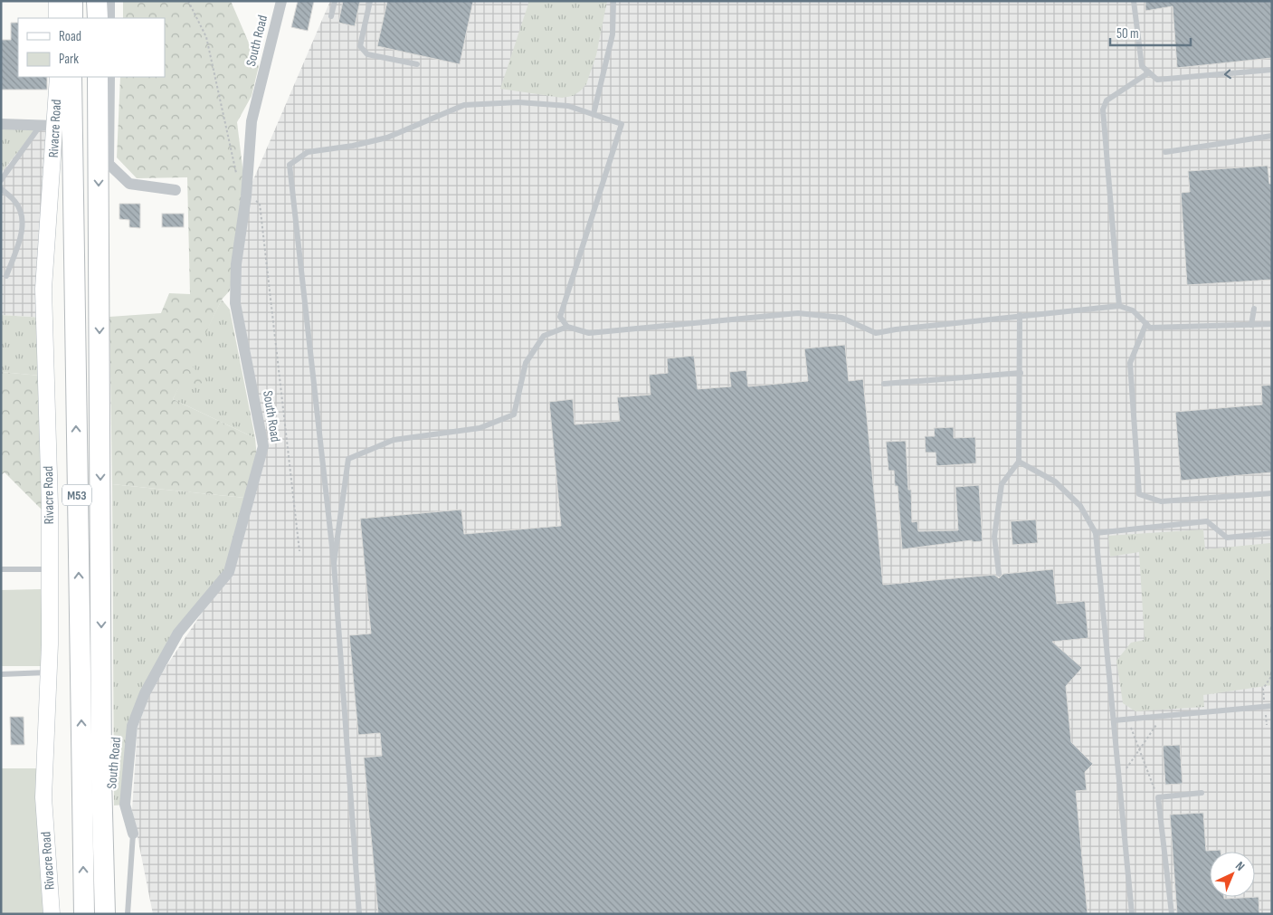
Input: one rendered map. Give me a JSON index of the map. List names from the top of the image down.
{
  "streets": {
    "highway": ["M53"],
    "main road": ["Rivacre Road"],
    "street": ["South Road"]
  },
  "legend": ["Road", "Park"],
  "scale_bar": "50 m",
  "north": "top right"
}
